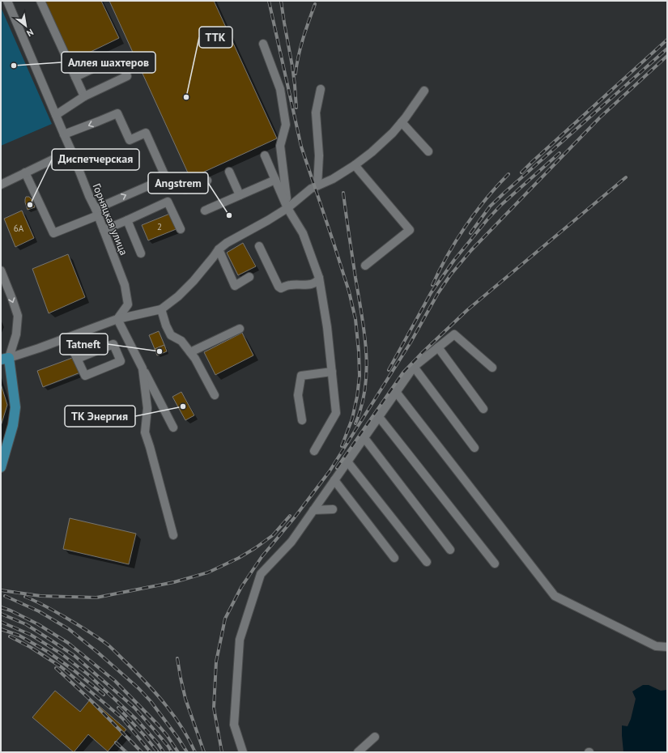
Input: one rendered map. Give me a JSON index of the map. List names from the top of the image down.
{
  "streets": {
    "street": ["Горняцкая улица"]
  },
  "places": [
    "Аллея шахтеров",
    "ТТК",
    "Диспетчерская",
    "Angstrem",
    "Tatneft",
    "ТК Энергия"
  ],
  "house_numbers": ["2", "6А"],
  "north": "bottom right"
}
